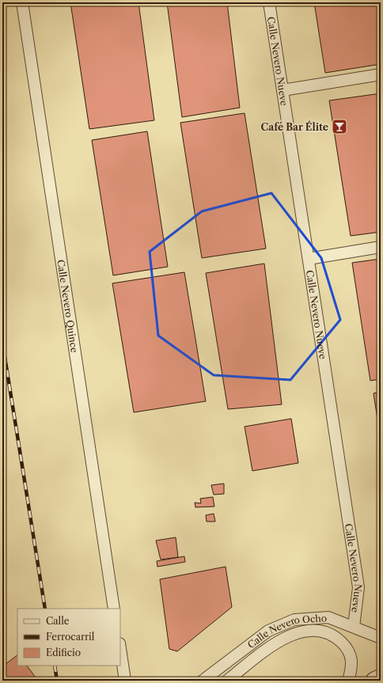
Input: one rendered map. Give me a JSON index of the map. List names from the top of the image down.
{
  "streets": {
    "street": ["Calle Nevero Nueve", "Calle Nevero Quince", "Calle Nevero Ocho"]
  },
  "crossings": [
    ["Calle Nevero Nueve", "Calle Nevero Ocho"]
  ],
  "places": {
    "bar": ["Café Bar Élite"]
  },
  "legend": ["Calle", "Ferrocarril", "Edificio"]
}
